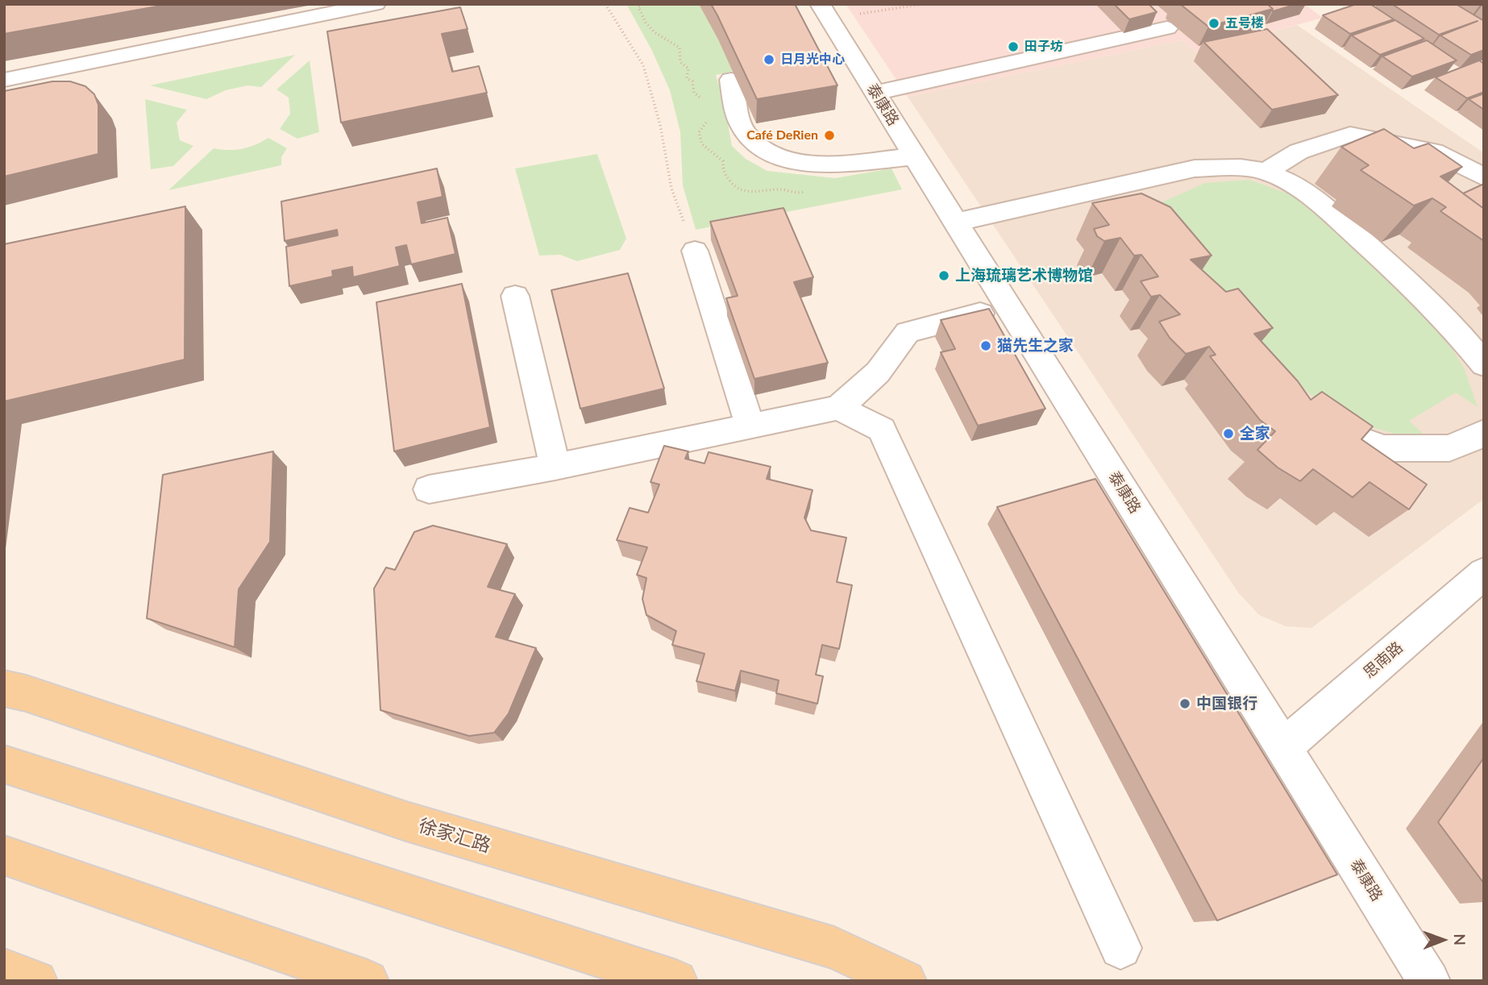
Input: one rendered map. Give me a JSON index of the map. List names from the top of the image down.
{
  "streets": {
    "main road": ["徐家汇路"],
    "street": ["泰康路", "思南路"]
  },
  "crossings": [
    ["泰康路", "思南路"]
  ],
  "places": [
    "五号楼",
    "田子坊",
    "日月光中心",
    "Café DeRien",
    "上海琉璃艺术博物馆",
    "猫先生之家",
    "全家",
    "中国银行"
  ],
  "north": "right"
}
